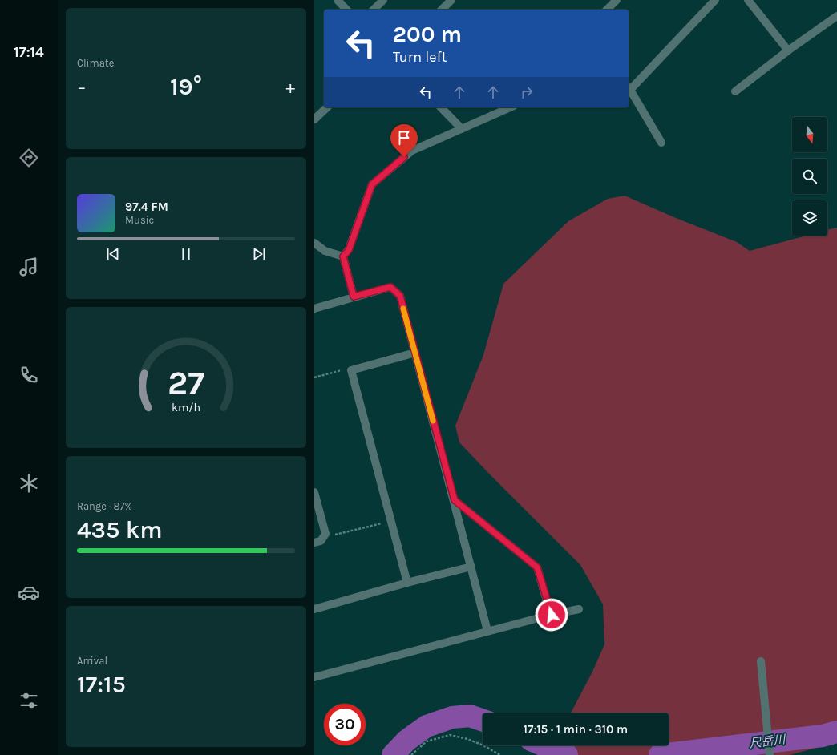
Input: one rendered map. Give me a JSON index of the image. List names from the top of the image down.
{
  "water": ["尺岳川"],
  "north": "bottom",
  "page": {
    "tabs": "17:14",
    "tile": [
      "Climate",
      ["Range · 87%", "435 km"],
      ["Arrival", "17:15"]
    ],
    "turn": ["200 m", "Turn left"],
    "heat": ["−", "19°", "+"],
    "song": ["97.4 FM", "Music"],
    "limit": "30",
    "trip": "17:15 · 1 min · 310 m",
    "gauge": ["27", "km/h"]
  }
}
